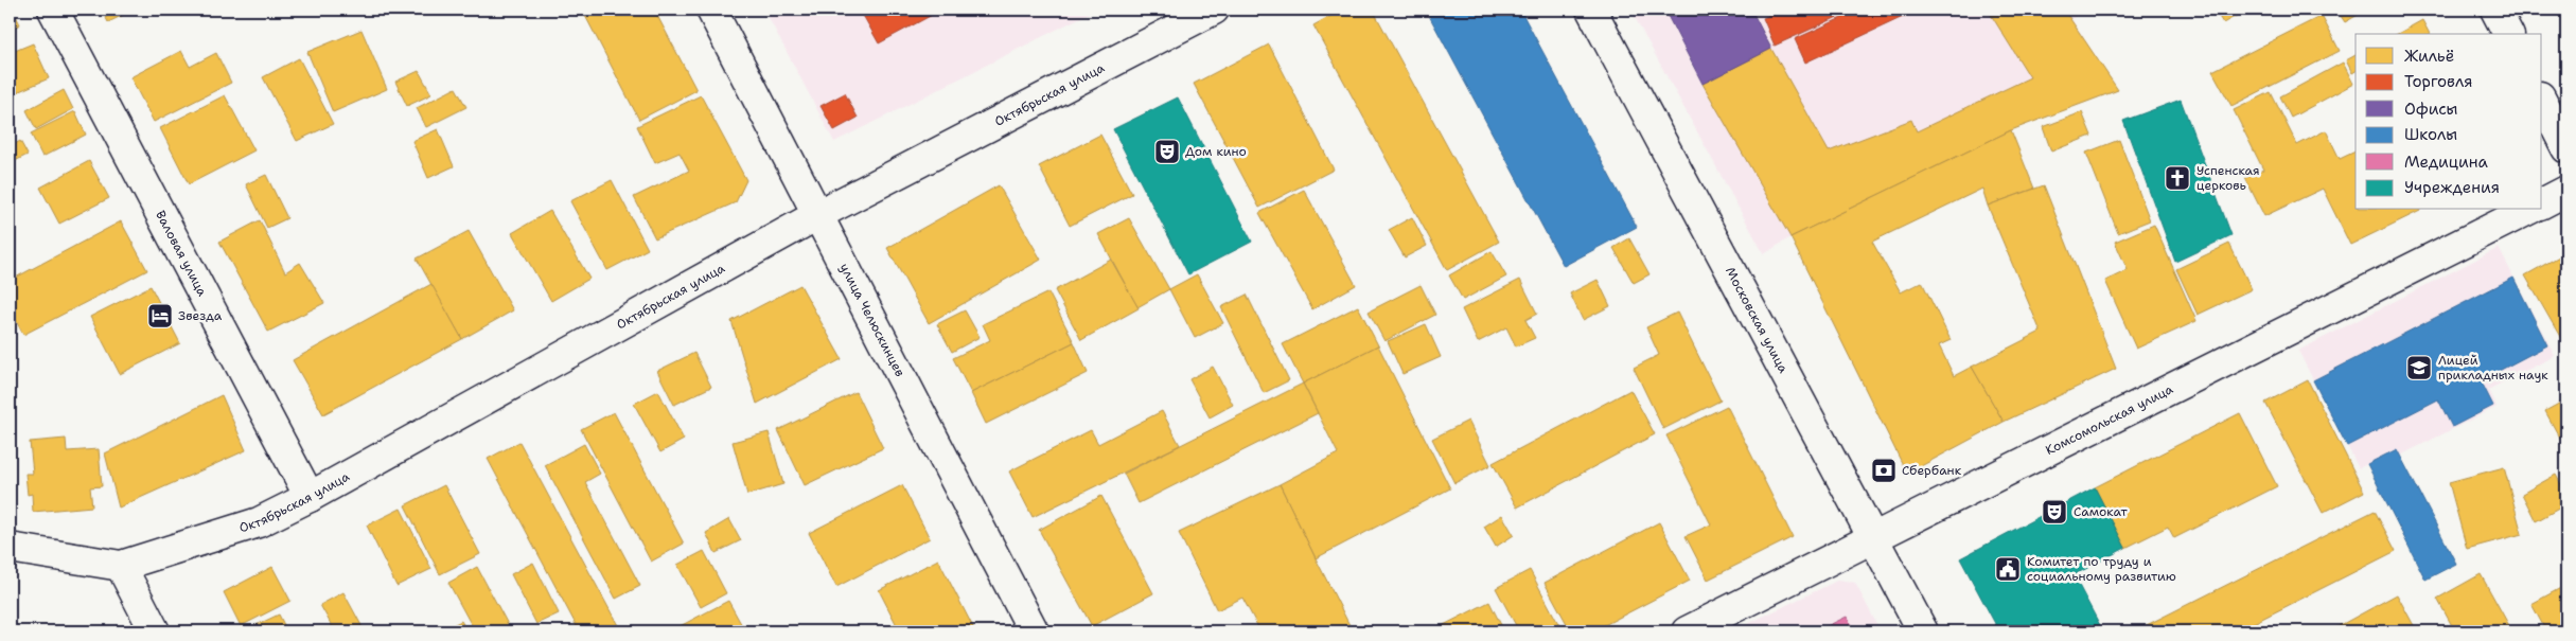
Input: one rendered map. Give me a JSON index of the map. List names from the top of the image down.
{
  "streets": {
    "street": [
      "Октябрьская улица",
      "Валовая улица",
      "улица Челюскинцев",
      "Московская улица",
      "Комсомольская улица"
    ]
  },
  "crossings": [
    ["Октябрьская улица", "Валовая улица"],
    ["Октябрьская улица", "улица Челюскинцев"],
    ["Московская улица", "Комсомольская улица"]
  ],
  "places": {
    "theatre": ["Дом кино", "Самокат"],
    "church": ["Успенская церковь"],
    "hotel": ["Звезда"],
    "school or university": ["Лицей прикладных наук"],
    "bank": ["Сбербанк"],
    "public building": ["Комитет по труду и социальному развитию"]
  },
  "legend": [
    "Жильё",
    "Торговля",
    "Офисы",
    "Школы",
    "Медицина",
    "Учреждения"
  ]
}
